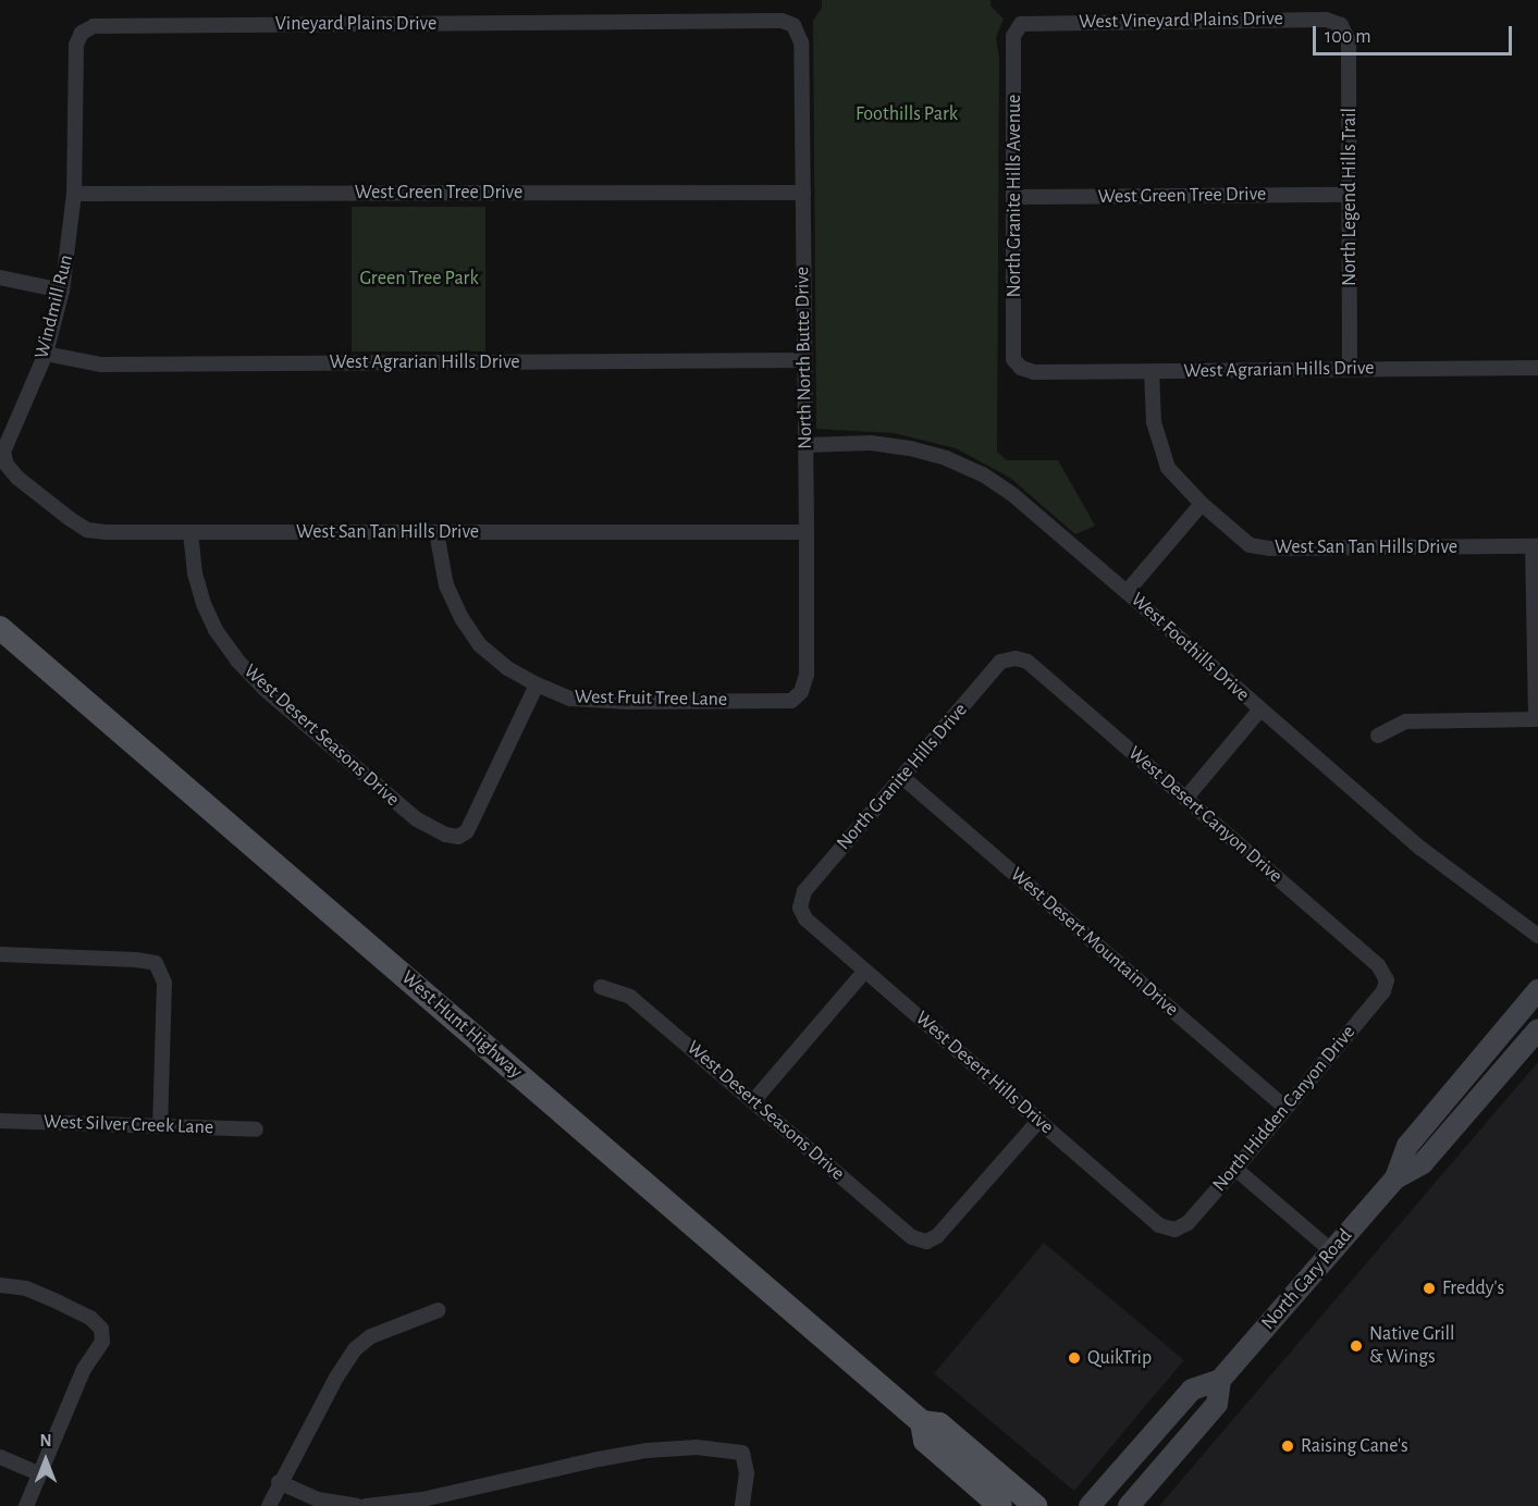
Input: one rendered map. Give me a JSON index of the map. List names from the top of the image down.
{
  "streets": {
    "main road": ["West Hunt Highway", "North Gary Road"],
    "street": [
      "West Vineyard Plains Drive",
      "Vineyard Plains Drive",
      "West Green Tree Drive",
      "North Granite Hills Avenue",
      "North Legend Hills Trail",
      "Windmill Run",
      "North North Butte Drive",
      "West Agrarian Hills Drive",
      "West San Tan Hills Drive",
      "West Foothills Drive",
      "West Fruit Tree Lane",
      "West Desert Seasons Drive",
      "North Granite Hills Drive",
      "West Desert Canyon Drive",
      "West Desert Mountain Drive",
      "West Desert Hills Drive",
      "North Hidden Canyon Drive",
      "West Silver Creek Lane"
    ]
  },
  "crossings": [
    ["West Vineyard Plains Drive", "North Granite Hills Avenue"],
    ["West Vineyard Plains Drive", "North Legend Hills Trail"],
    ["Vineyard Plains Drive", "West Green Tree Drive"],
    ["Vineyard Plains Drive", "Windmill Run"],
    ["Vineyard Plains Drive", "North North Butte Drive"],
    ["West Green Tree Drive", "North Granite Hills Avenue"],
    ["West Green Tree Drive", "North Legend Hills Trail"],
    ["West Green Tree Drive", "Windmill Run"],
    ["West Green Tree Drive", "North North Butte Drive"],
    ["North Granite Hills Avenue", "West Agrarian Hills Drive"],
    ["North Legend Hills Trail", "West Agrarian Hills Drive"],
    ["Windmill Run", "West Agrarian Hills Drive"],
    ["Windmill Run", "West San Tan Hills Drive"],
    ["North North Butte Drive", "West Agrarian Hills Drive"],
    ["North North Butte Drive", "West San Tan Hills Drive"],
    ["North North Butte Drive", "West Foothills Drive"],
    ["North North Butte Drive", "West Fruit Tree Lane"],
    ["West Agrarian Hills Drive", "West San Tan Hills Drive"],
    ["West San Tan Hills Drive", "West Fruit Tree Lane"],
    ["West San Tan Hills Drive", "West Desert Seasons Drive"],
    ["West Fruit Tree Lane", "West Desert Seasons Drive"],
    ["West Desert Seasons Drive", "West Desert Hills Drive"],
    ["North Granite Hills Drive", "West Desert Canyon Drive"],
    ["North Granite Hills Drive", "West Desert Mountain Drive"],
    ["North Granite Hills Drive", "West Desert Hills Drive"],
    ["West Desert Canyon Drive", "North Hidden Canyon Drive"],
    ["West Desert Mountain Drive", "North Hidden Canyon Drive"],
    ["West Desert Hills Drive", "North Hidden Canyon Drive"]
  ],
  "parks": ["Foothills Park", "Green Tree Park"],
  "places": [
    "Freddy's",
    "Native Grill & Wings",
    "QuikTrip",
    "Raising Cane's"
  ],
  "scale_bar": "100 m",
  "north": "top"
}
